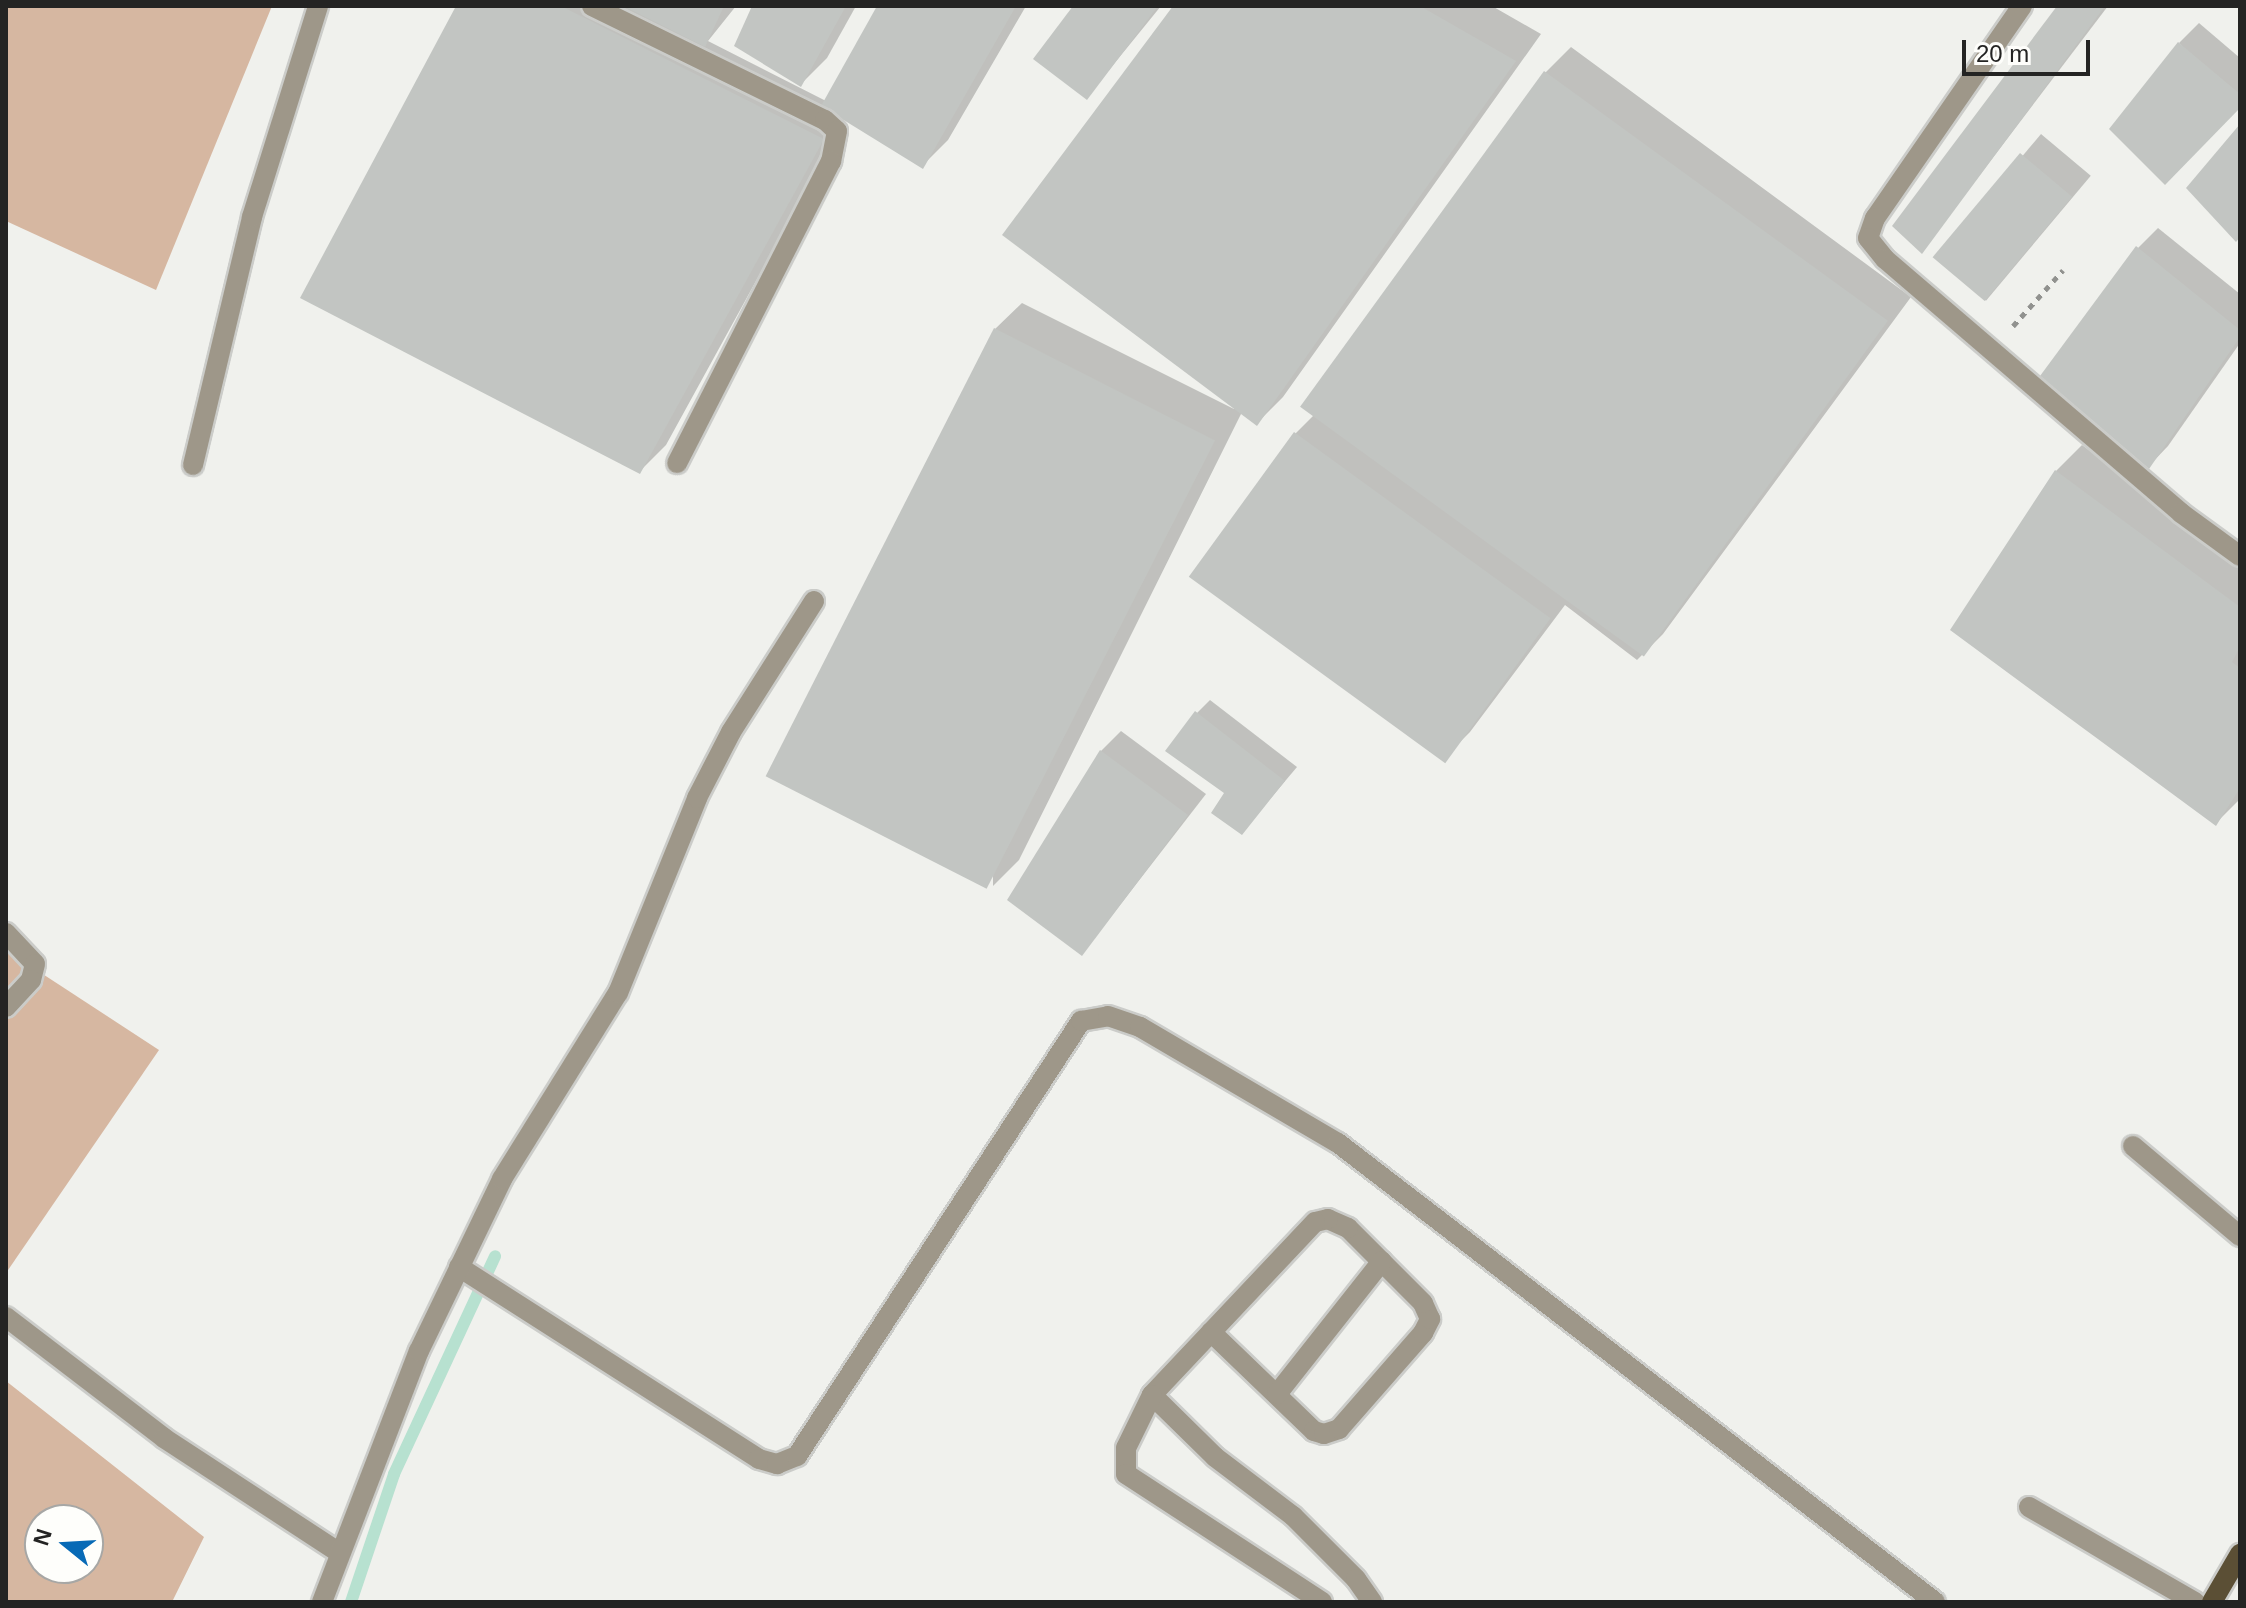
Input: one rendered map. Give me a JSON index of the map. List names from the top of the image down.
{
  "scale_bar": "20 m",
  "north": "left"
}
